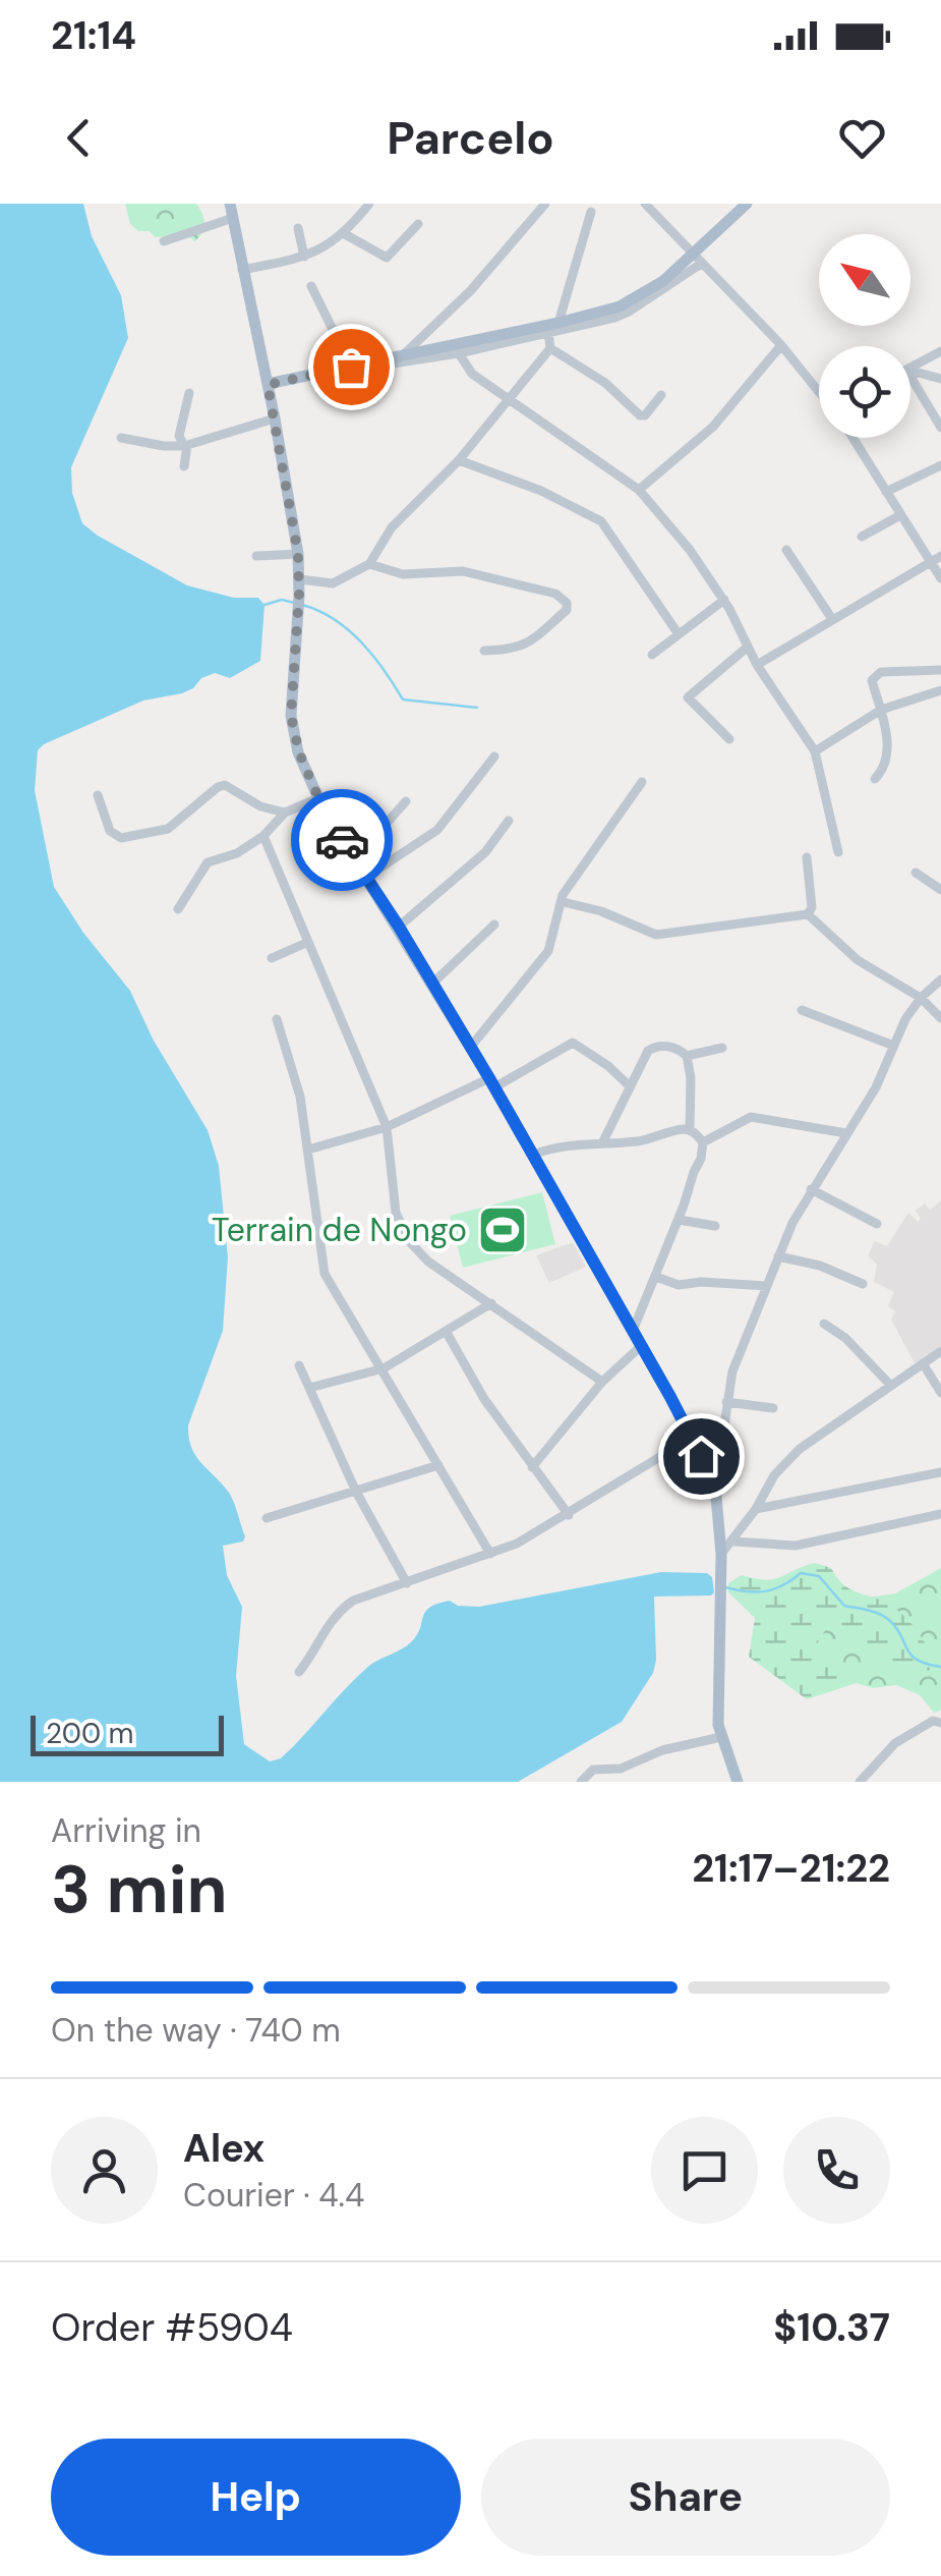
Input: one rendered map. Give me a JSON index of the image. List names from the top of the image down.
{
  "places": {
    "sports": ["Terrain de Nongo"]
  },
  "scale_bar": "200 m",
  "north": "top left",
  "page": {
    "status": "21:14",
    "header": "Parcelo",
    "scale": "200 m",
    "heading": ["3 min", "Arriving in", "21:17–21:22"],
    "panel": [
      "Alex",
      "Courier · 4.4",
      "Order #5904",
      "$10.37"
    ],
    "bar": "On the way · 740 m",
    "buttons": ["Help", "Share"]
  }
}
